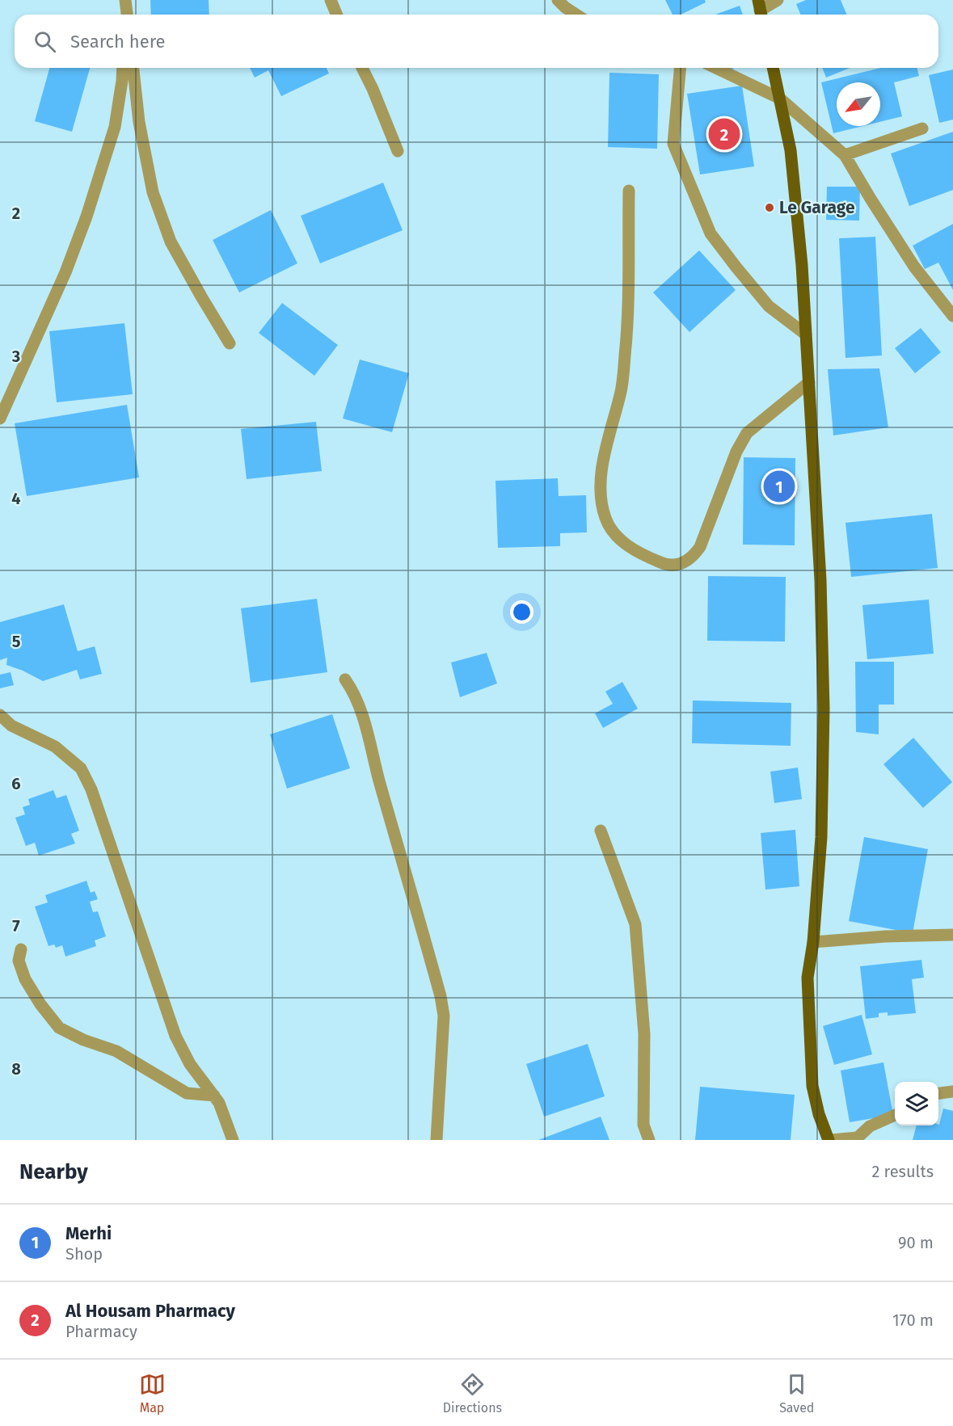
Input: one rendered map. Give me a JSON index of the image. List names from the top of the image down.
{
  "places": ["Le Garage"],
  "north": "bottom left",
  "page": {
    "search": "Search here",
    "pins": ["2", "1"],
    "heading": ["Nearby", "2 results"],
    "list": [
      {
        "mark": "1",
        "name": "Merhi",
        "note": "Shop",
        "value": "90 m"
      },
      {
        "mark": "2",
        "name": "Al Housam Pharmacy",
        "note": "Pharmacy",
        "value": "170 m"
      }
    ],
    "nav": ["Map", "Directions", "Saved"]
  },
  "grid": {
    "rows": [
      "2",
      "3",
      "4",
      "5",
      "6",
      "7",
      "8"
    ]
  }
}
